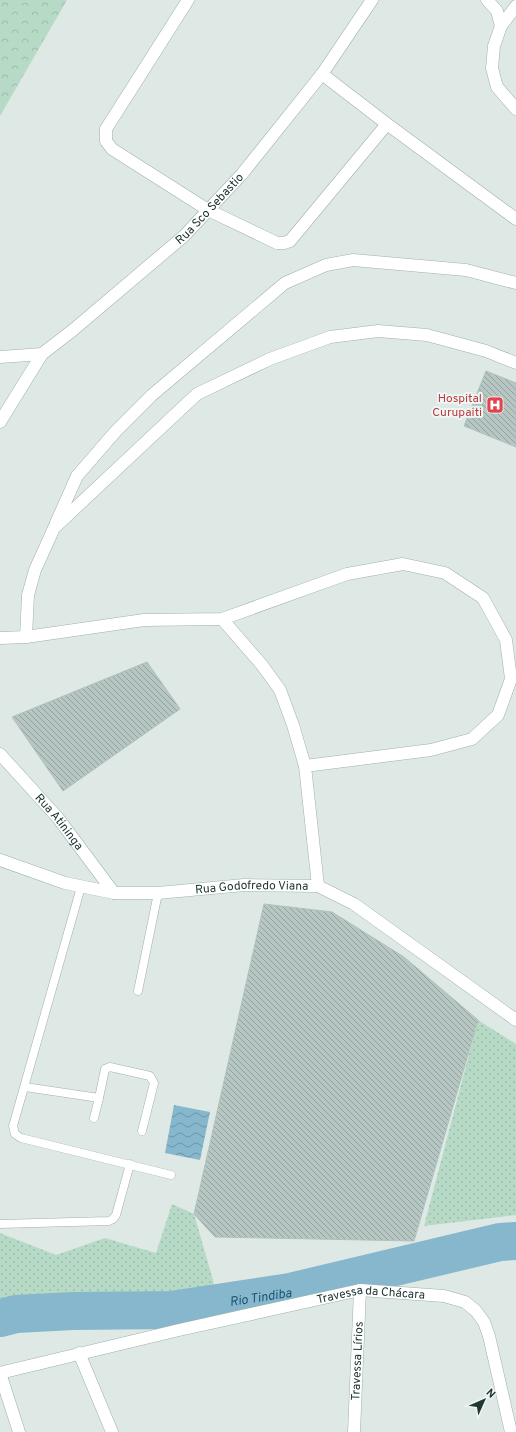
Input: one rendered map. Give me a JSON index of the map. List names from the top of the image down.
{
  "streets": {
    "street": [
      "Rua Sco Sebastio",
      "Rua Atininga",
      "Rua Godofredo Viana",
      "Travessa da Chácara",
      "Travessa Lírios"
    ]
  },
  "crossings": [
    ["Rua Atininga", "Rua Godofredo Viana"],
    ["Travessa da Chácara", "Travessa Lírios"]
  ],
  "water": ["Rio Tindiba"],
  "places": {
    "hospital": ["Hospital Curupaiti"]
  },
  "north": "top right"
}
